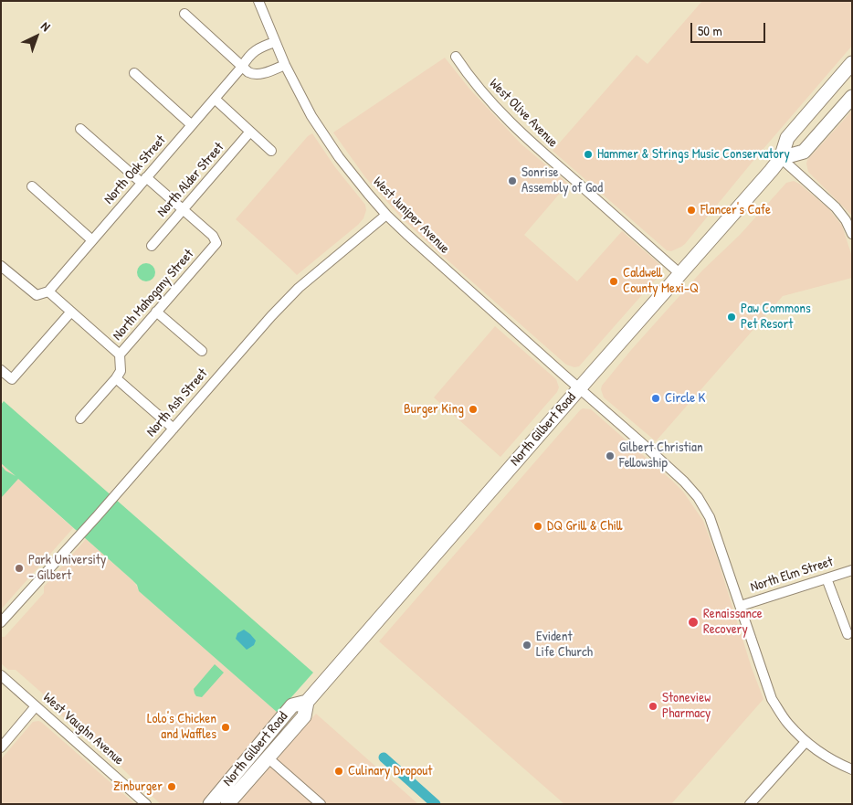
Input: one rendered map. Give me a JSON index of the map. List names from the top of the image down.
{
  "streets": {
    "main road": ["North Gilbert Road"],
    "street": [
      "West Olive Avenue",
      "North Oak Street",
      "North Alder Street",
      "West Juniper Avenue",
      "North Mahogany Street",
      "North Ash Street",
      "North Elm Street",
      "West Vaughn Avenue"
    ]
  },
  "crossings": [
    ["West Olive Avenue", "North Gilbert Road"],
    ["North Oak Street", "West Juniper Avenue"],
    ["North Alder Street", "North Mahogany Street"],
    ["West Juniper Avenue", "North Ash Street"],
    ["West Juniper Avenue", "North Gilbert Road"],
    ["West Juniper Avenue", "North Elm Street"]
  ],
  "places": [
    "Hammer & Strings Music Conservatory",
    "Sonrise Assembly of God",
    "Flancer's Cafe",
    "Caldwell County Mexi-Q",
    "Paw Commons Pet Resort",
    "Circle K",
    "Burger King",
    "Gilbert Christian Fellowship",
    "DQ Grill & Chill",
    "Park University - Gilbert",
    "Renaissance Recovery",
    "Evident Life Church",
    "Stoneview Pharmacy",
    "Lolo's Chicken and Waffles",
    "Culinary Dropout",
    "Zinburger"
  ],
  "scale_bar": "50 m",
  "north": "top right"
}
